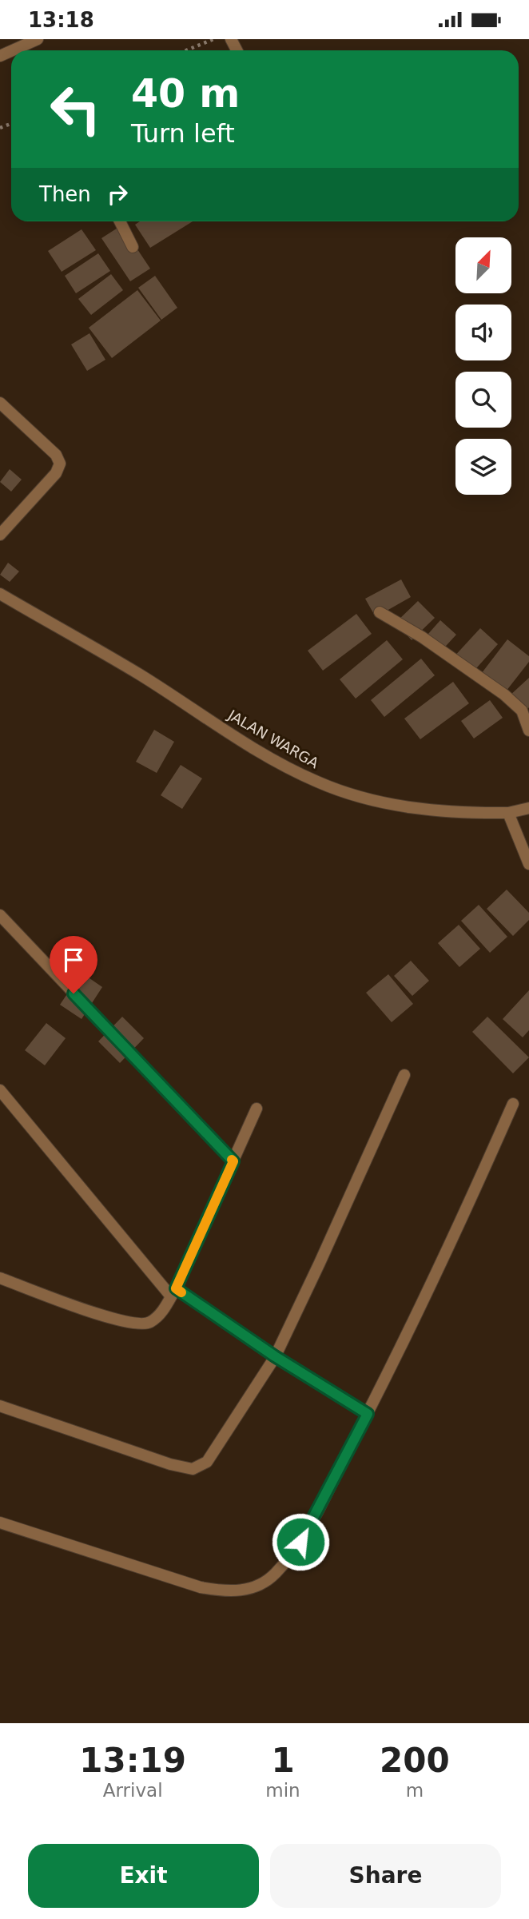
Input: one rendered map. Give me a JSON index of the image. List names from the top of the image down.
{
  "streets": {
    "street": ["JALAN WARGA"]
  },
  "north": "top right",
  "page": {
    "status": "13:18",
    "turn": ["40 m", "Turn left"],
    "then": "Then",
    "eta": [
      "13:19",
      "Arrival",
      "1",
      "min",
      "200",
      "m"
    ],
    "buttons": ["Exit", "Share"]
  }
}
